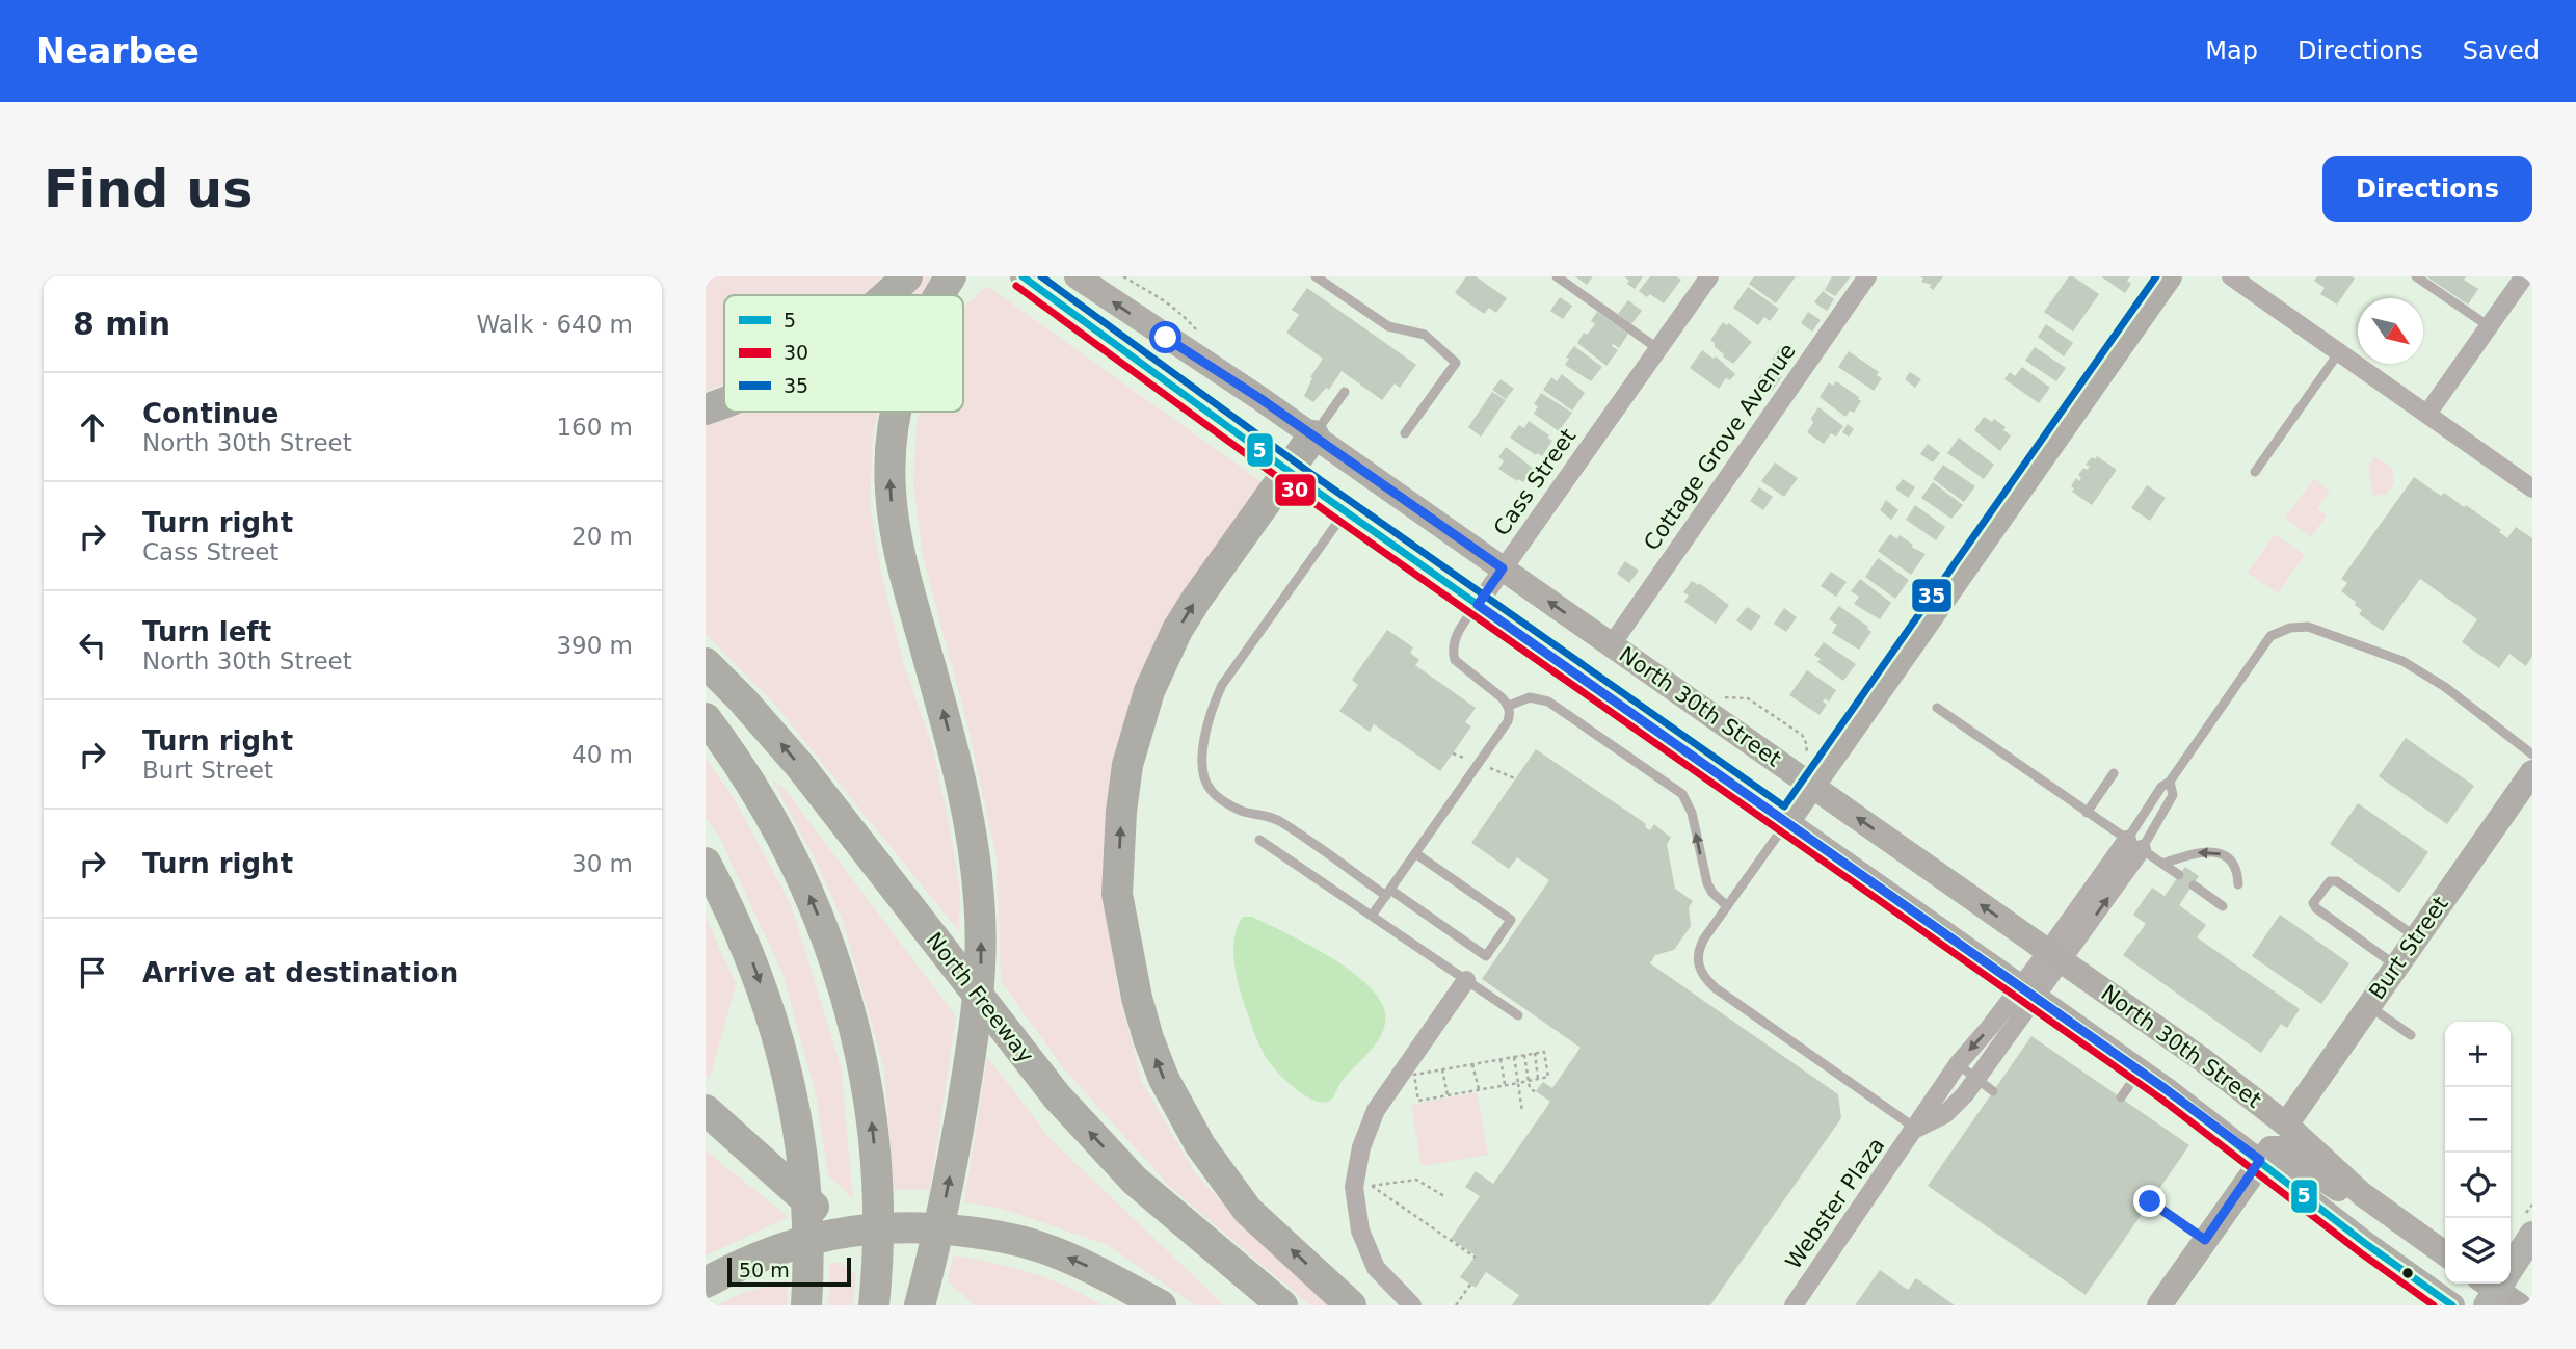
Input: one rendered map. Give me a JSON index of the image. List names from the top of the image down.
{
  "streets": {
    "highway": ["North Freeway"],
    "main road": ["North 30th Street", "Burt Street"],
    "street": ["Cottage Grove Avenue", "Cass Street", "Webster Plaza"]
  },
  "crossings": [
    ["Cottage Grove Avenue", "North 30th Street"],
    ["Cass Street", "North 30th Street"],
    ["North 30th Street", "Burt Street"],
    ["North 30th Street", "Webster Plaza"]
  ],
  "lines": ["transit line 5", "transit line 35", "transit line 30"],
  "legend": ["5", "30", "35"],
  "scale_bar": "50 m",
  "north": "bottom right",
  "page": {
    "header": "Nearbee",
    "nav": ["Map", "Directions", "Saved"],
    "buttons": "Directions",
    "title": "Find us",
    "heading": ["8 min", "Walk · 640 m"],
    "list": [
      ["Continue", "North 30th Street", "160 m"],
      ["Turn right", "Cass Street", "20 m"],
      ["Turn left", "North 30th Street", "390 m"],
      ["Turn right", "Burt Street", "40 m"],
      ["Turn right", "30 m"],
      "Arrive at destination"
    ],
    "map_buttons": ["+", "−"],
    "scale": "50 m"
  }
}
